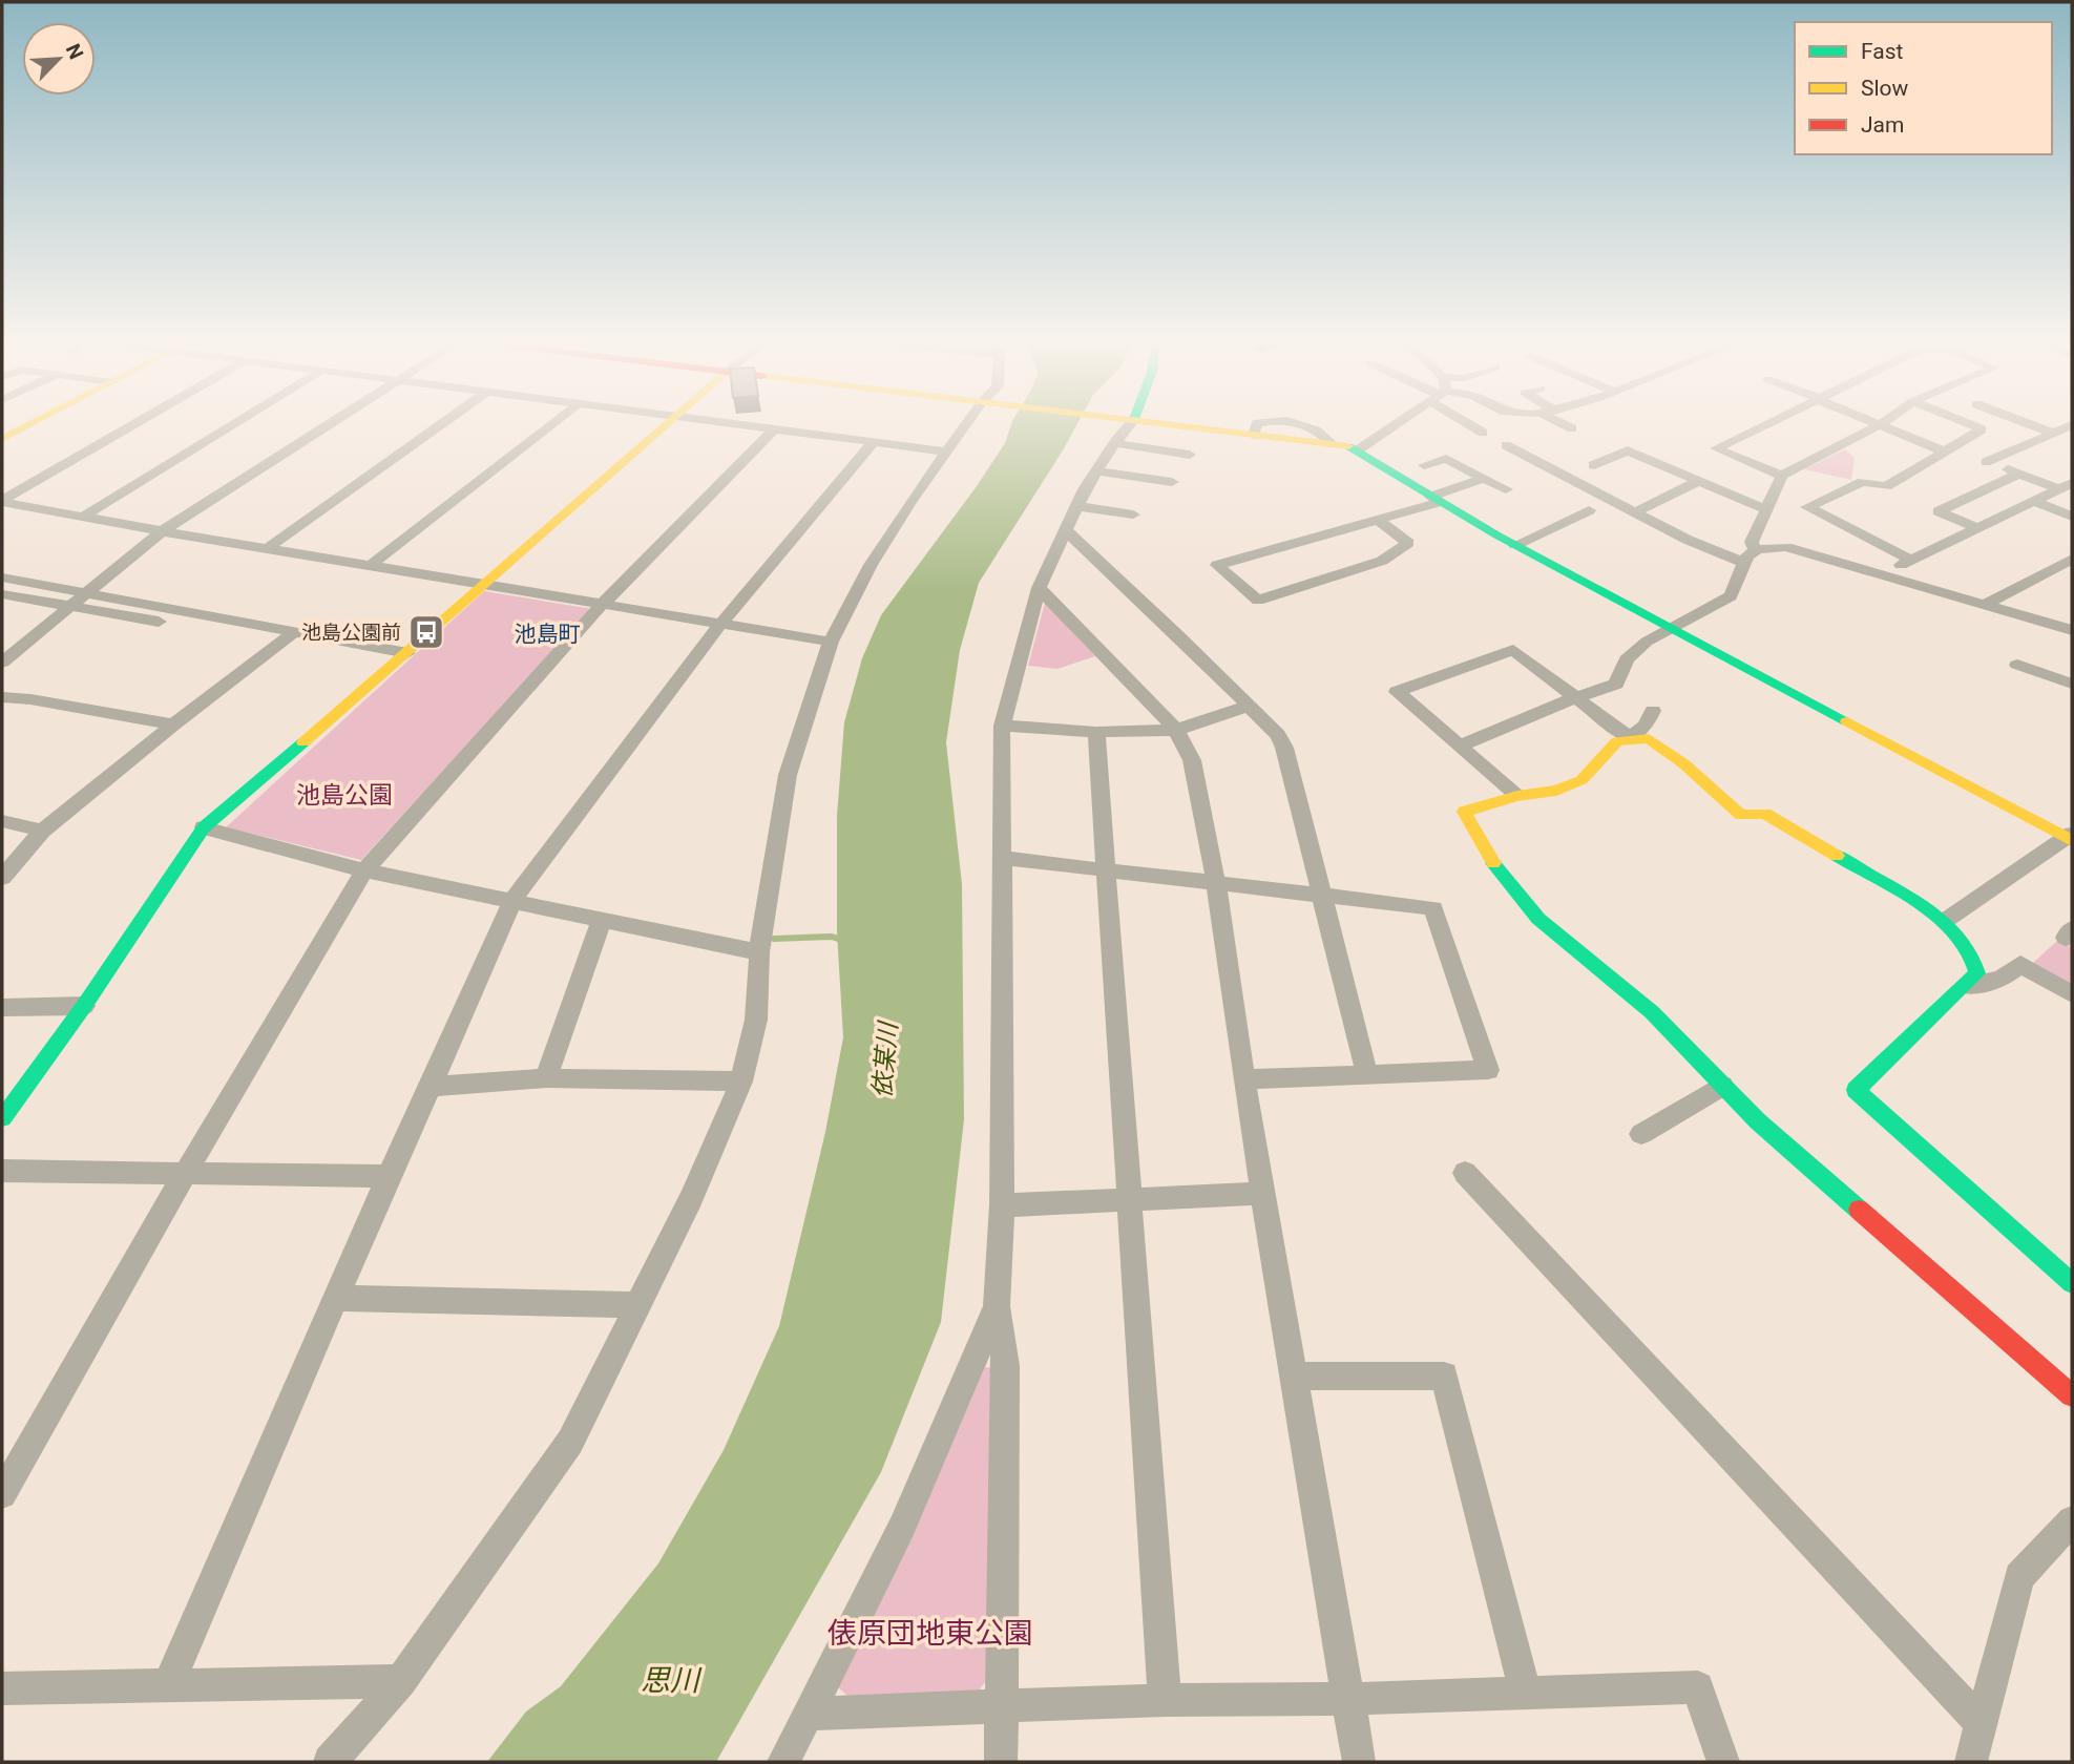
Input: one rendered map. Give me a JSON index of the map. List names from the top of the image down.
{
  "districts": ["池島町"],
  "water": ["依某川", "思川"],
  "parks": ["池島公園", "俵原団地東公園"],
  "places": {
    "bus stop": ["池島公園前"]
  },
  "legend": ["Fast", "Slow", "Jam"],
  "north": "top right"
}
